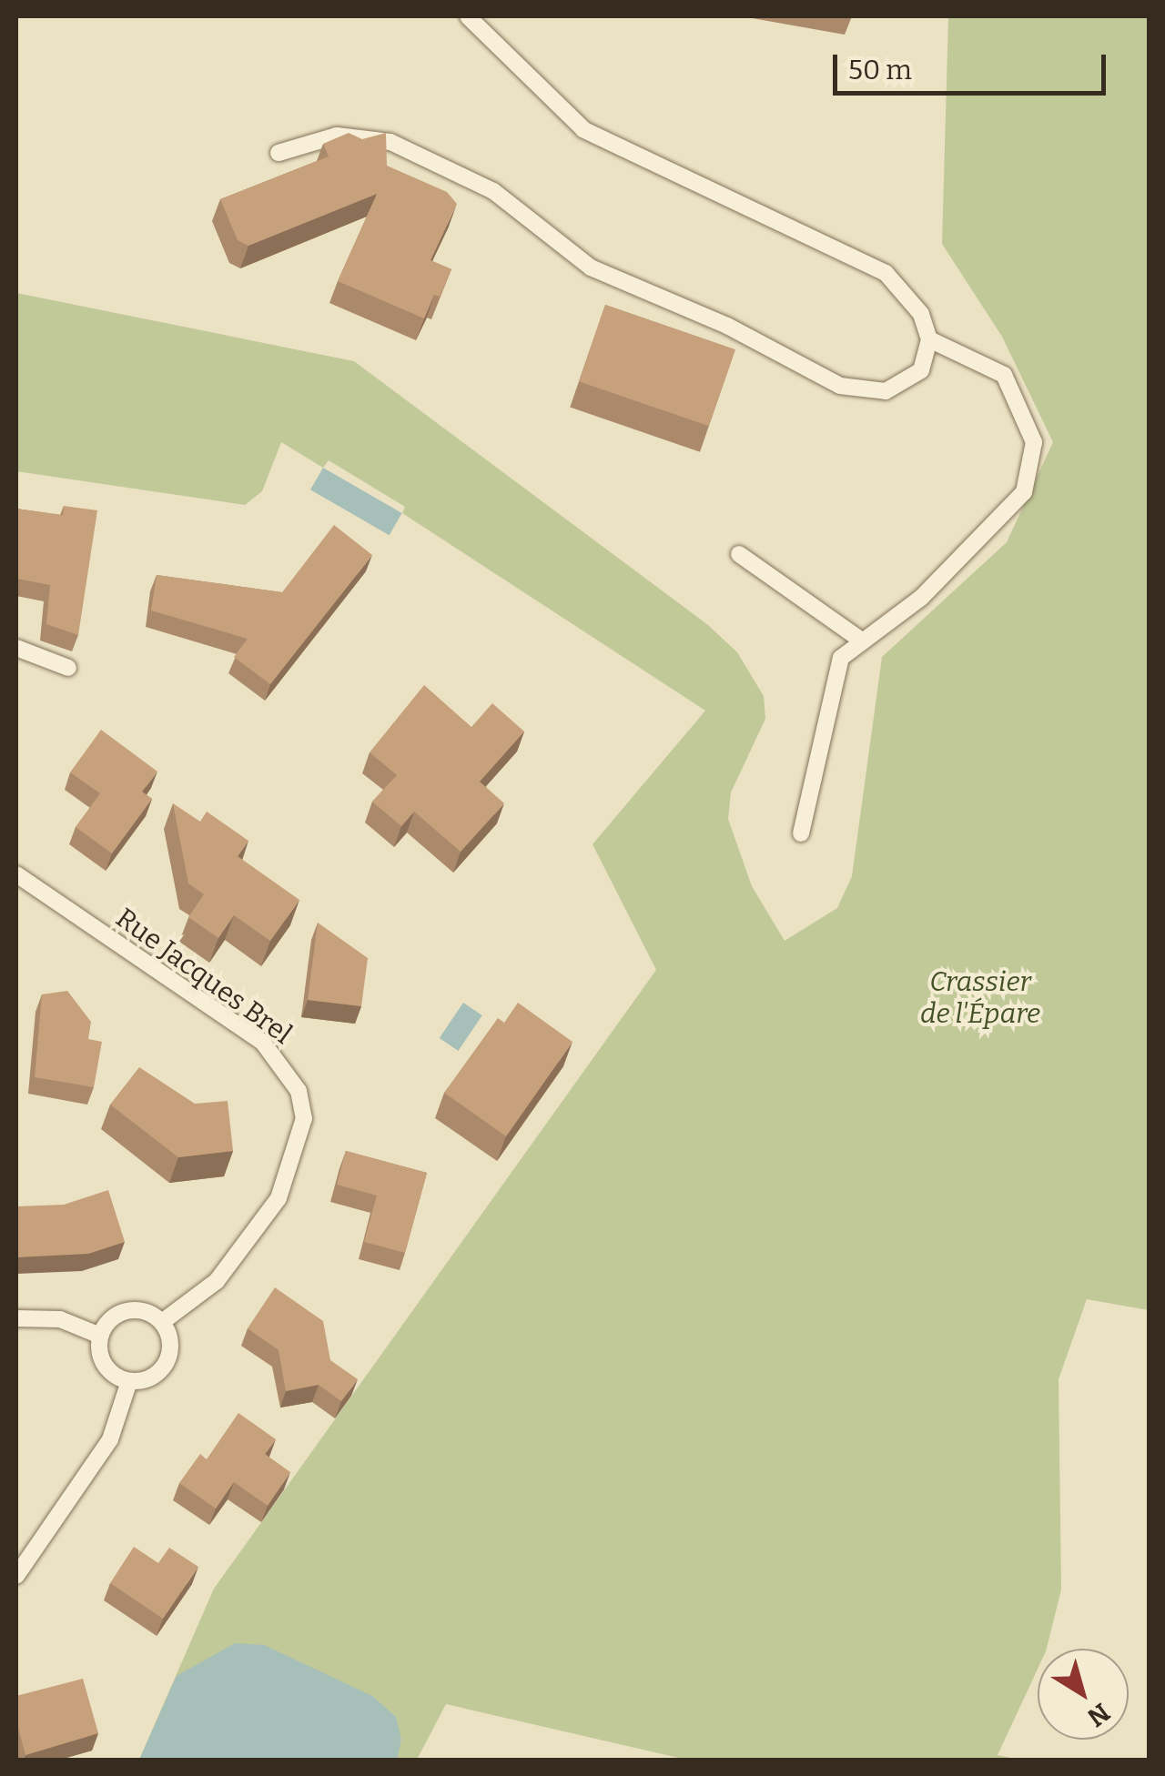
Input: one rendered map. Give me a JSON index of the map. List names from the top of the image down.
{
  "streets": {
    "lane": ["Rue Jacques Brel"]
  },
  "parks": ["Crassier de l'Épare"],
  "scale_bar": "50 m",
  "north": "bottom right"
}
